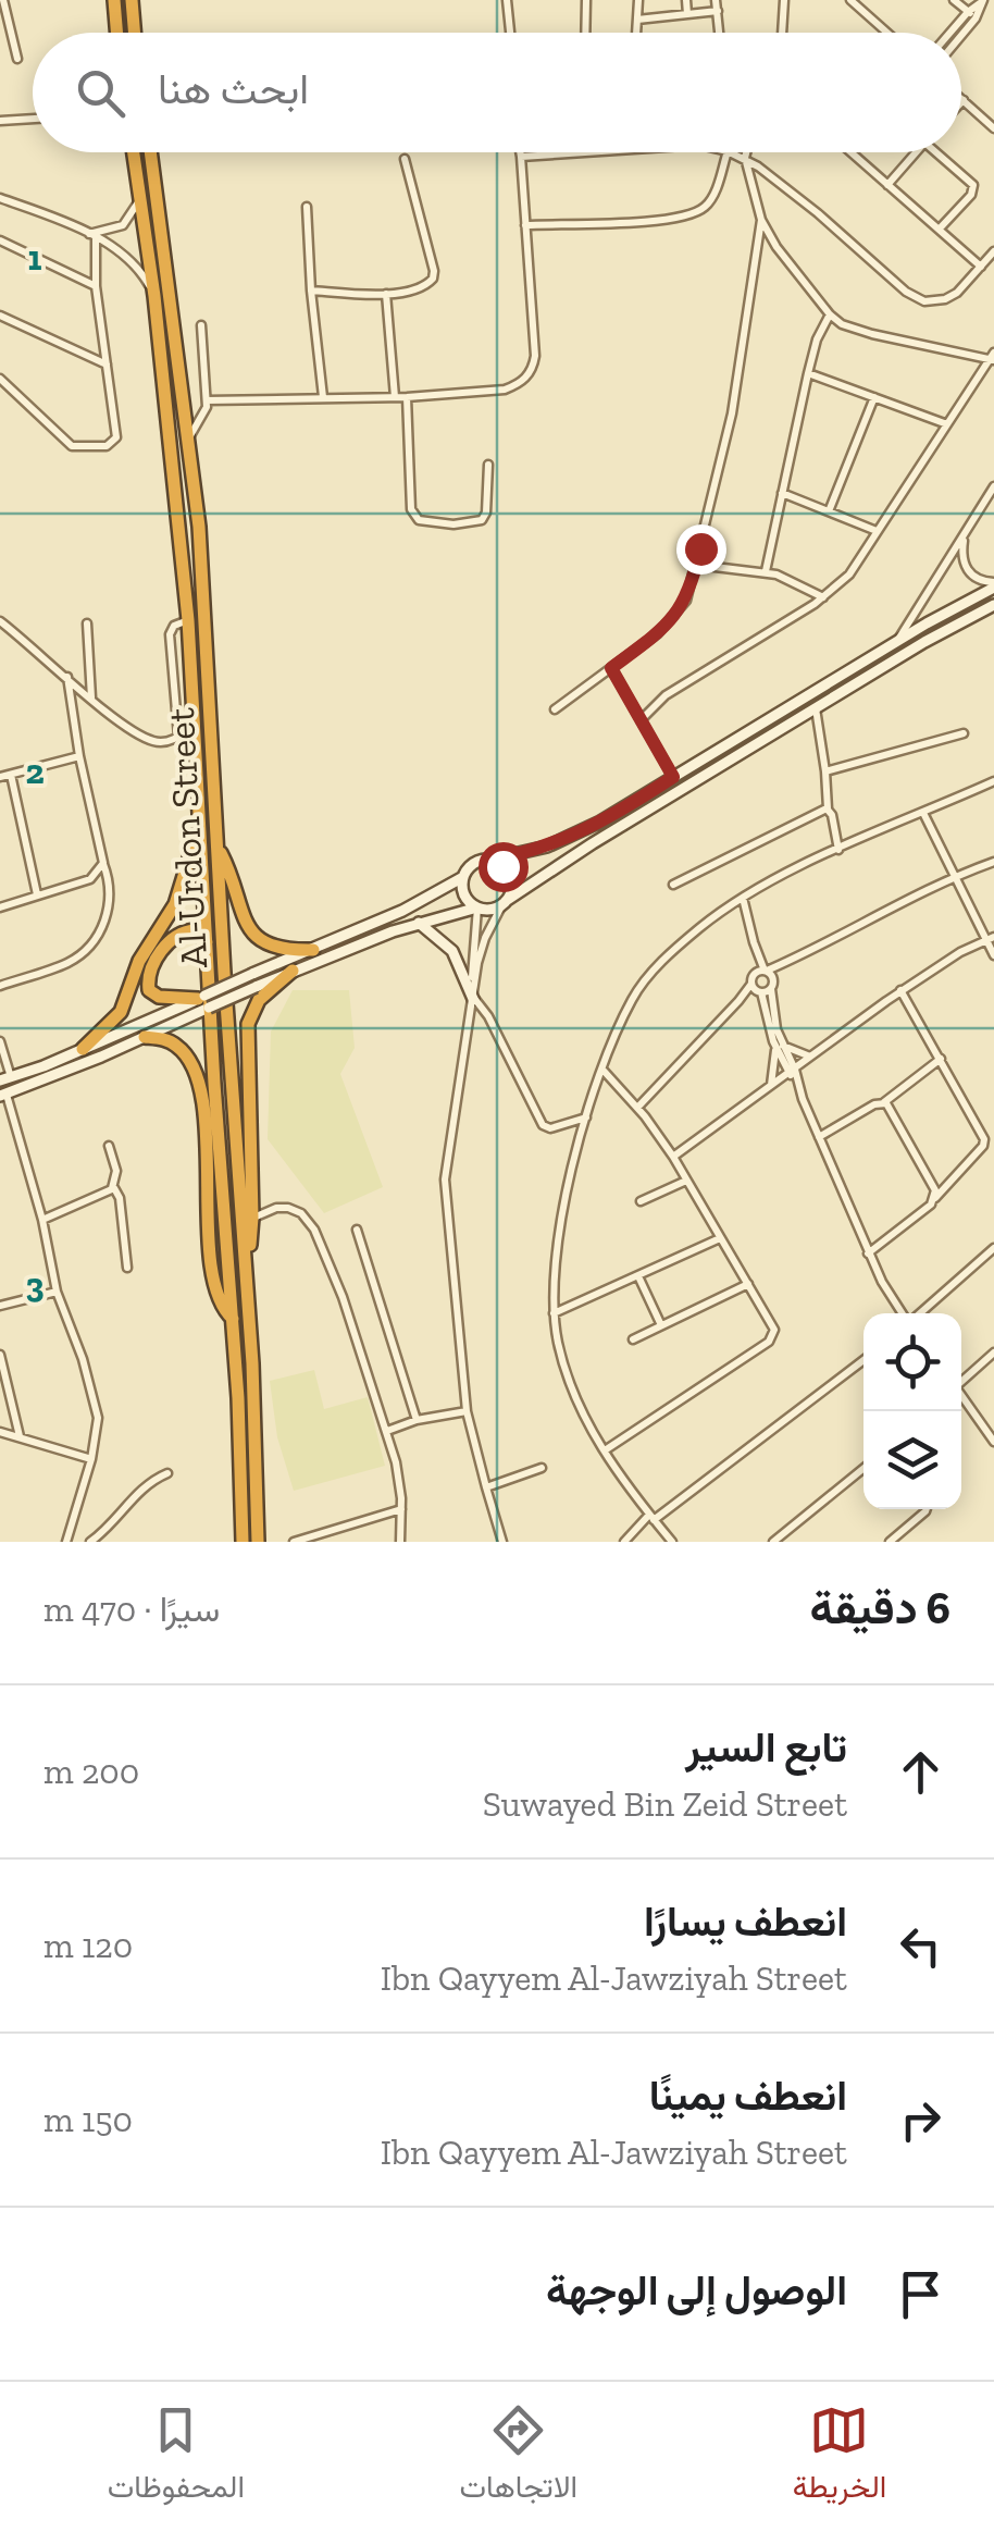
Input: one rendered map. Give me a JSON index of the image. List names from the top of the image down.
{
  "streets": {
    "highway": ["Al-Urdon Street"]
  },
  "page": {
    "search": "ابحث هنا",
    "heading": ["6 دقيقة", "سيرًا · 470 m"],
    "list": [
      ["تابع السير", "Suwayed Bin Zeid Street", "200 m"],
      ["انعطف يسارًا", "Ibn Qayyem Al-Jawziyah Street", "120 m"],
      ["انعطف يمينًا", "Ibn Qayyem Al-Jawziyah Street", "150 m"],
      "الوصول إلى الوجهة"
    ],
    "nav": ["الخريطة", "الاتجاهات", "المحفوظات"]
  },
  "grid": {
    "rows": ["1", "2", "3"]
  }
}
